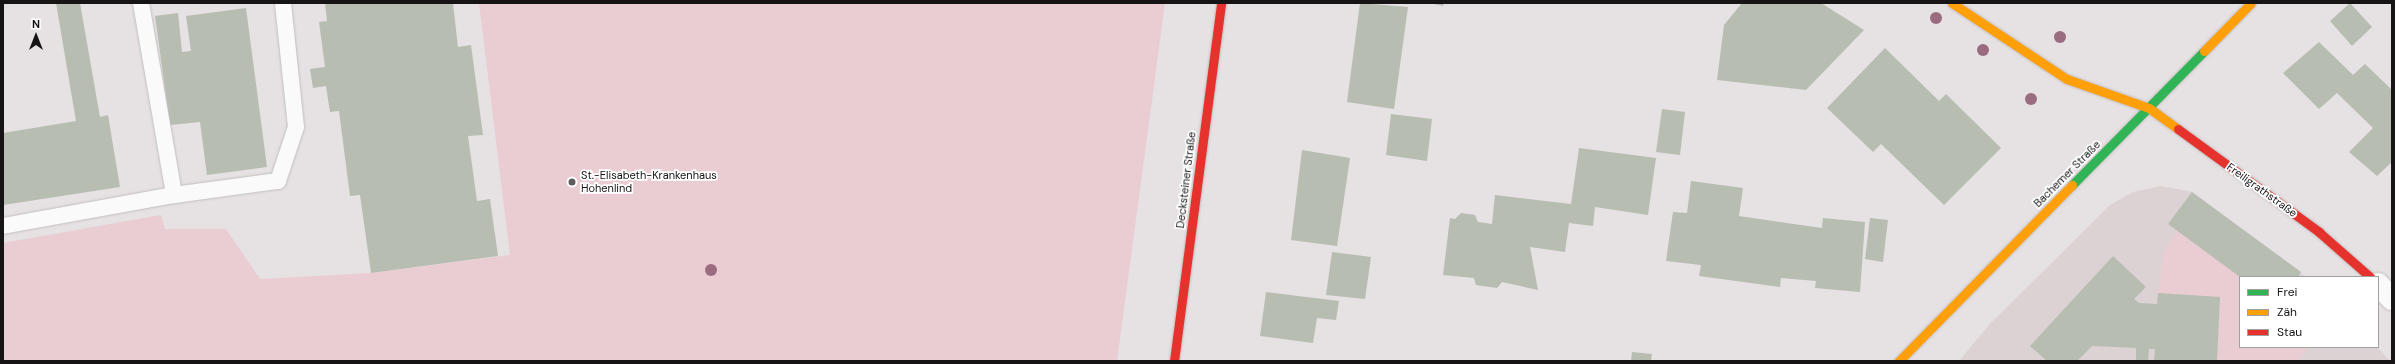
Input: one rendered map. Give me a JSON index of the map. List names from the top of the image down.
{
  "streets": {
    "street": ["Bachemer Straße", "Decksteiner Straße", "Freiligrathstraße"]
  },
  "crossings": [
    ["Bachemer Straße", "Freiligrathstraße"]
  ],
  "places": ["St.-Elisabeth-Krankenhaus Hohenlind"],
  "legend": ["Frei", "Zäh", "Stau"],
  "north": "top"
}
